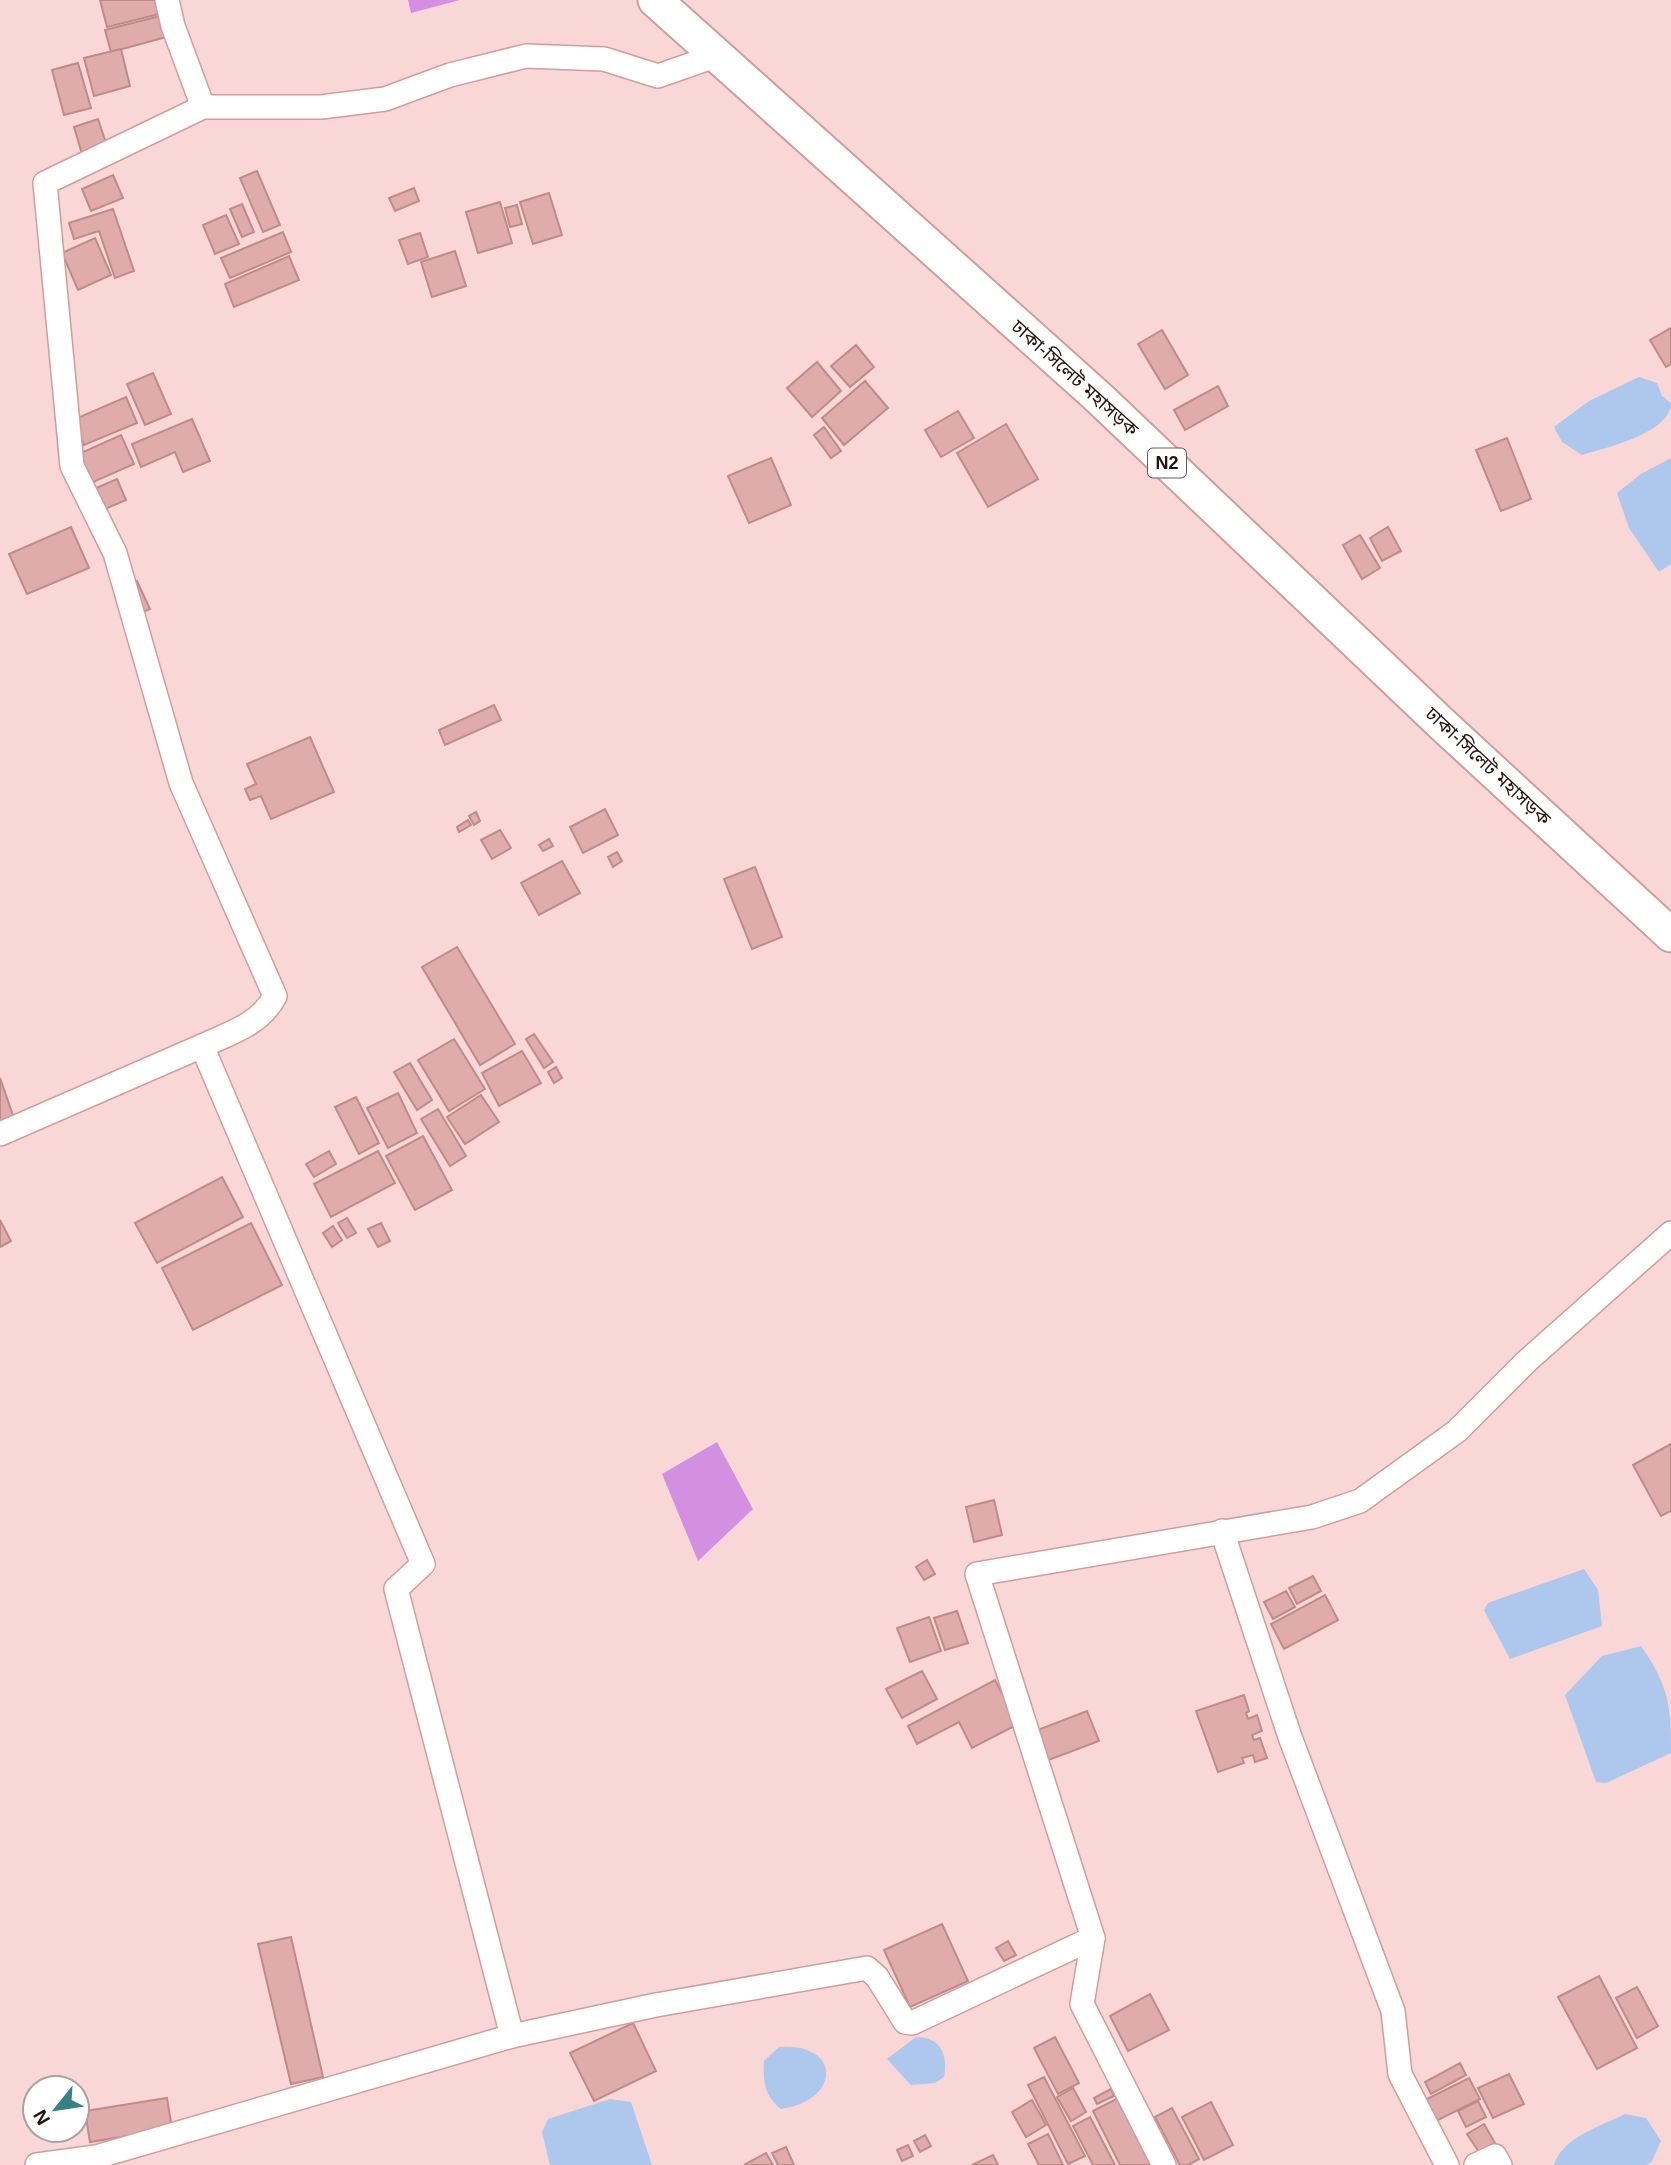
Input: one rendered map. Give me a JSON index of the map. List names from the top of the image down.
{
  "streets": {
    "highway": ["ঢাকা-সিলেট মহাসড়ক", "N2"]
  },
  "north": "bottom left"
}
